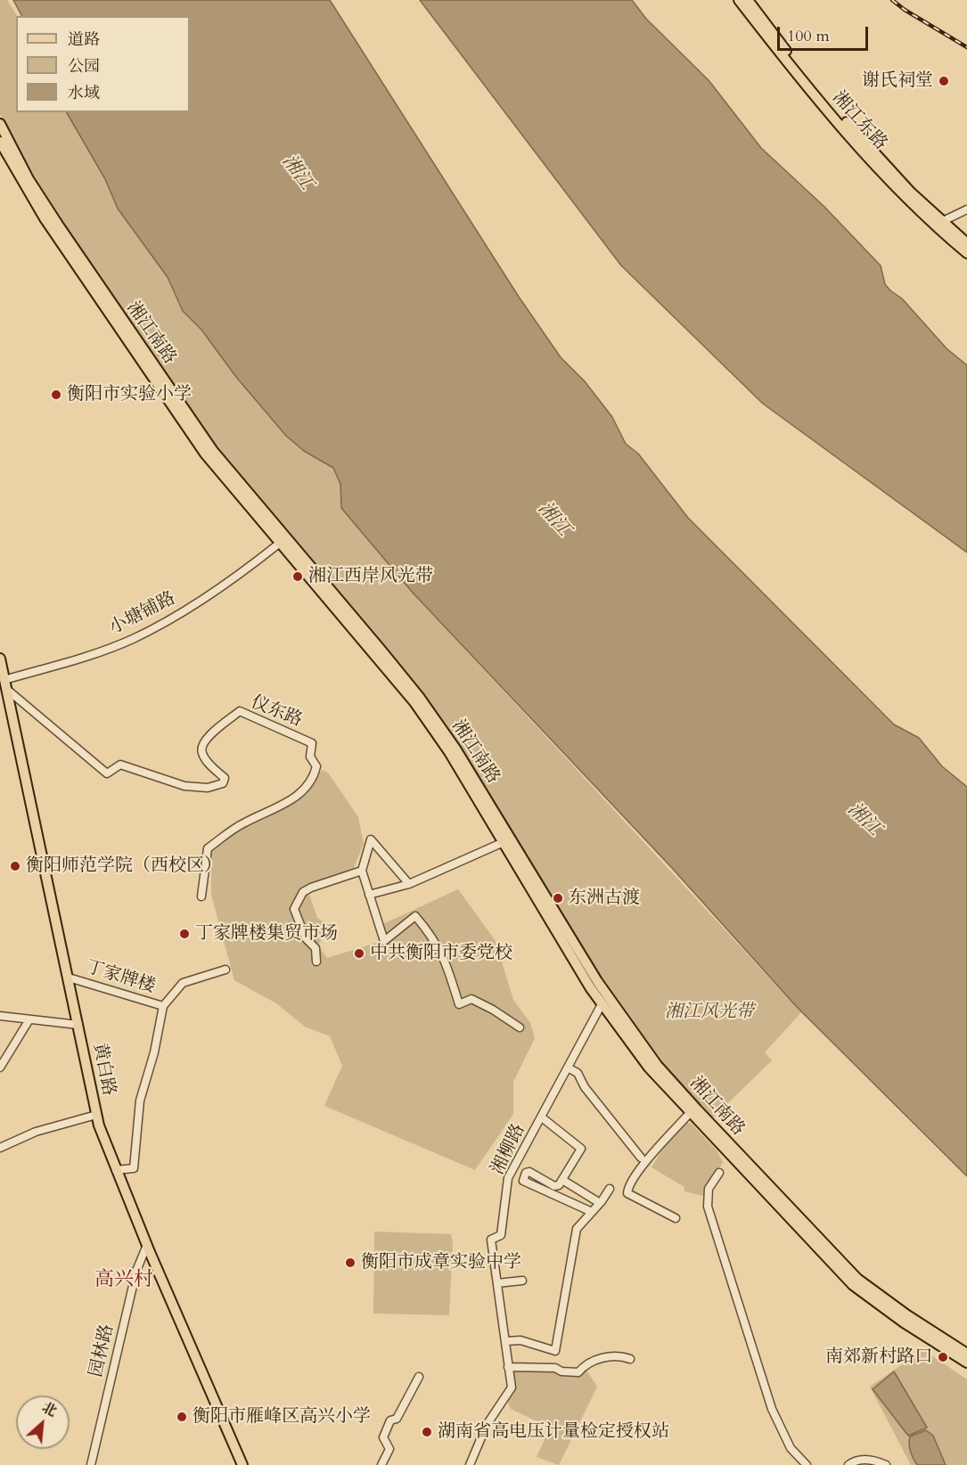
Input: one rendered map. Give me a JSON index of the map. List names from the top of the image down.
{
  "streets": {
    "main road": ["湘江东路", "湘江南路", "黄白路"],
    "street": [
      "小塘铺路",
      "仪东路",
      "丁家牌楼",
      "湘柳路",
      "园林路"
    ]
  },
  "crossings": [
    ["湘江南路", "小塘铺路"],
    ["湘江南路", "湘柳路"],
    ["小塘铺路", "仪东路"],
    ["小塘铺路", "黄白路"],
    ["仪东路", "黄白路"],
    ["丁家牌楼", "黄白路"],
    ["黄白路", "园林路"]
  ],
  "districts": ["高兴村"],
  "water": ["湘江"],
  "parks": ["湘江风光带"],
  "places": [
    "谢氏祠堂",
    "衡阳市实验小学",
    "湘江西岸风光带",
    "衡阳师范学院（西校区）",
    "东洲古渡",
    "丁家牌楼集贸市场",
    "中共衡阳市委党校",
    "衡阳市成章实验中学",
    "南郊新村路口",
    "衡阳市雁峰区高兴小学",
    "湖南省高电压计量检定授权站"
  ],
  "legend": ["道路", "公园", "水域"],
  "scale_bar": "100 m",
  "north": "top right"
}
